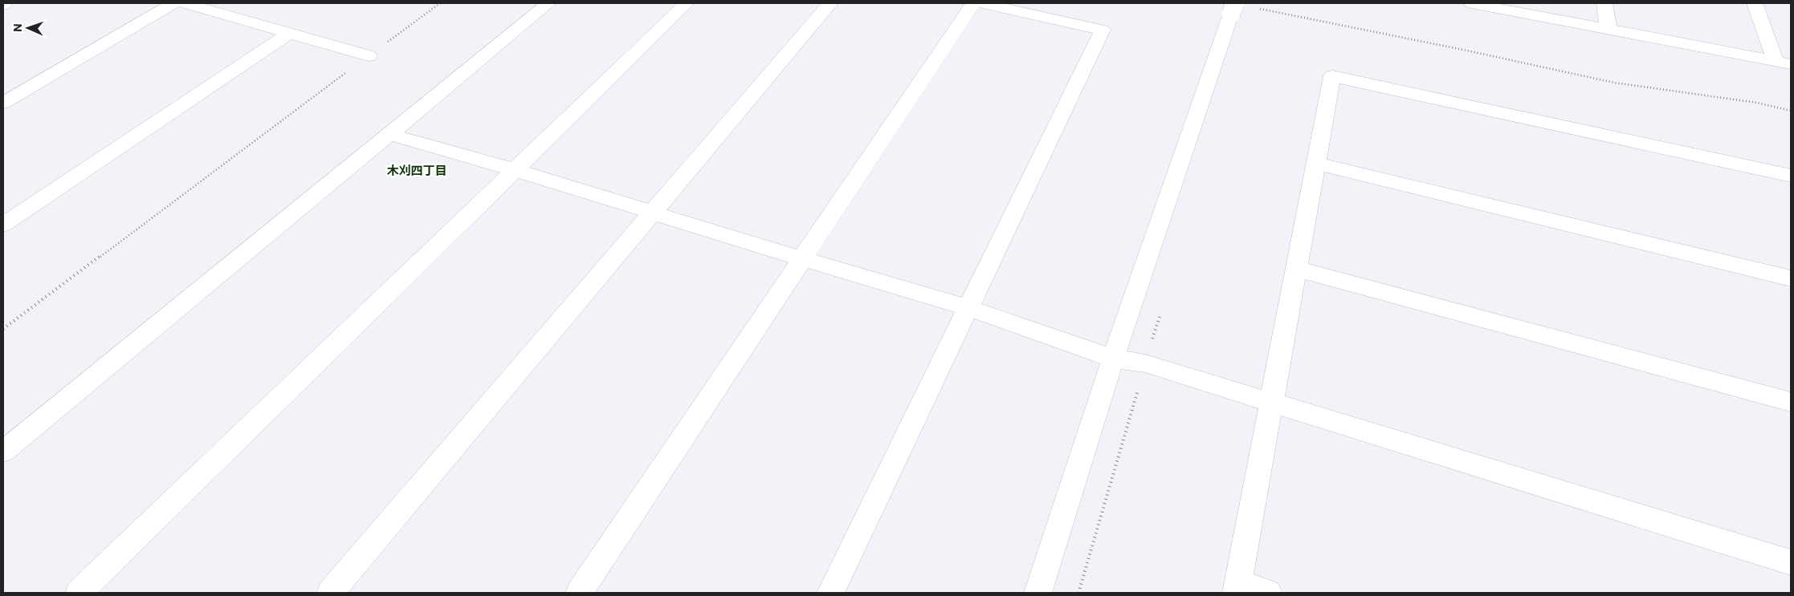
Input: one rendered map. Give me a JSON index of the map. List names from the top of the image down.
{
  "districts": ["木刈四丁目"],
  "north": "left"
}
